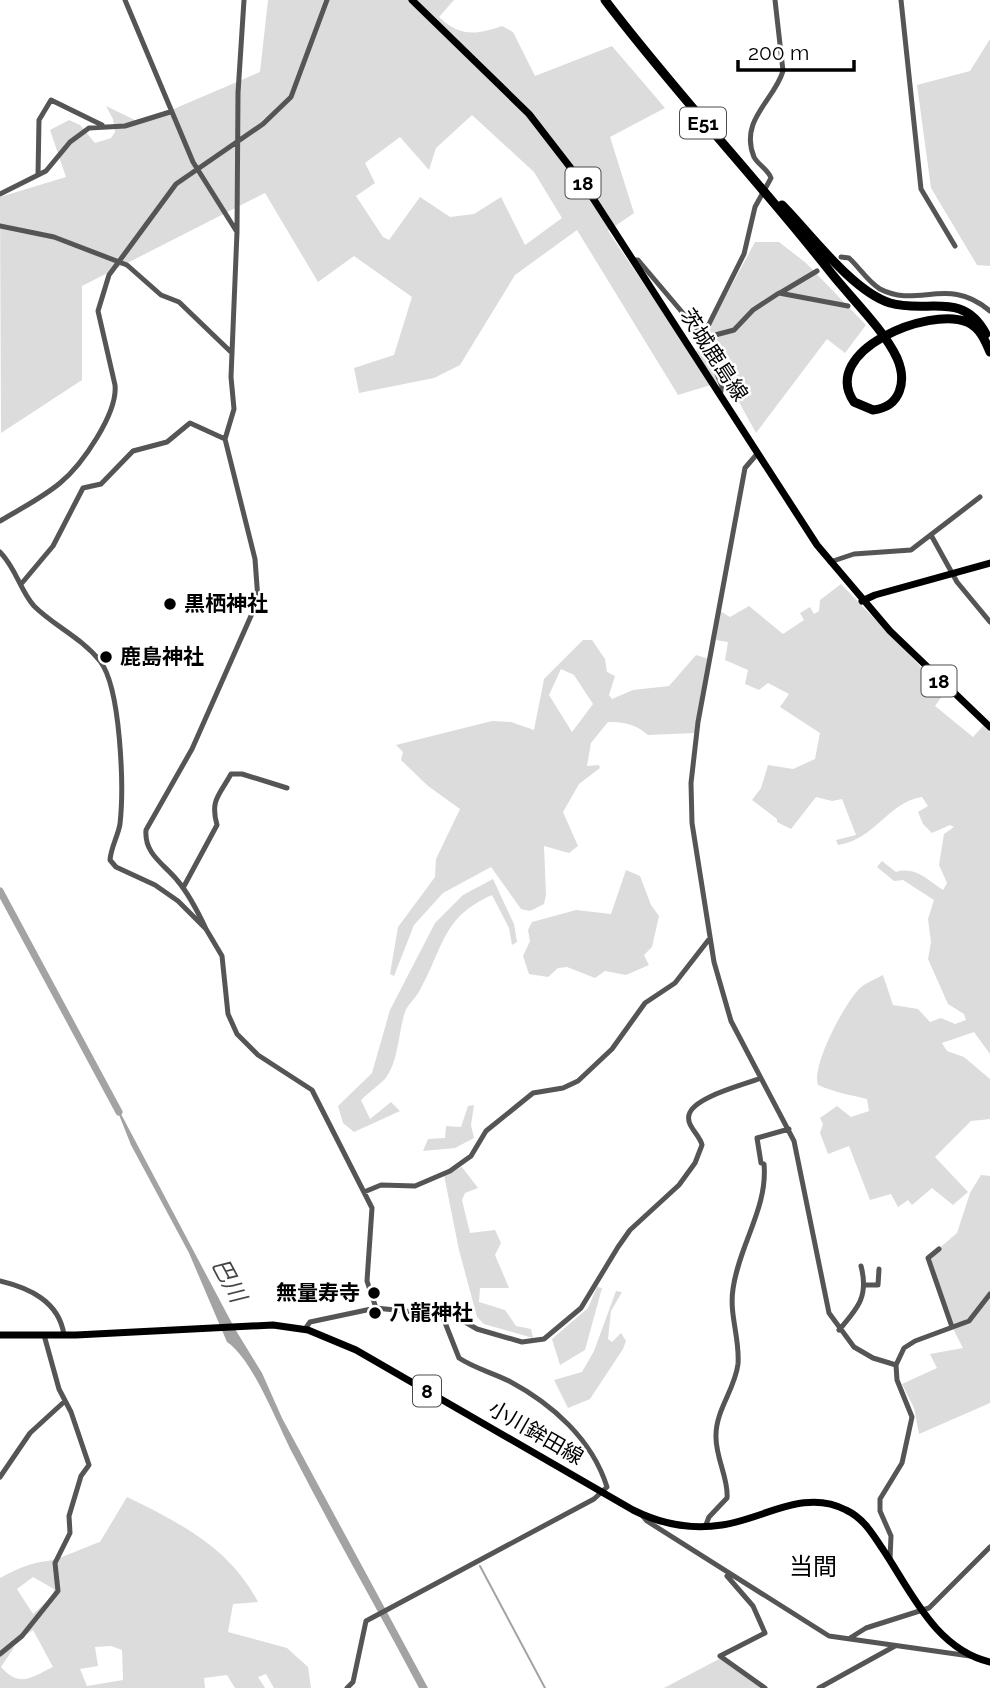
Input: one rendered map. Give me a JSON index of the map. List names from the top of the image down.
{
  "streets": {
    "highway": ["E51"],
    "main road": [
      "18",
      "茨城鹿島線",
      "8",
      "小川鉾田線"
    ]
  },
  "districts": ["当間"],
  "water": ["巴川"],
  "places": [
    "黒栖神社",
    "鹿島神社",
    "無量寿寺",
    "八龍神社"
  ],
  "scale_bar": "200 m"
}
